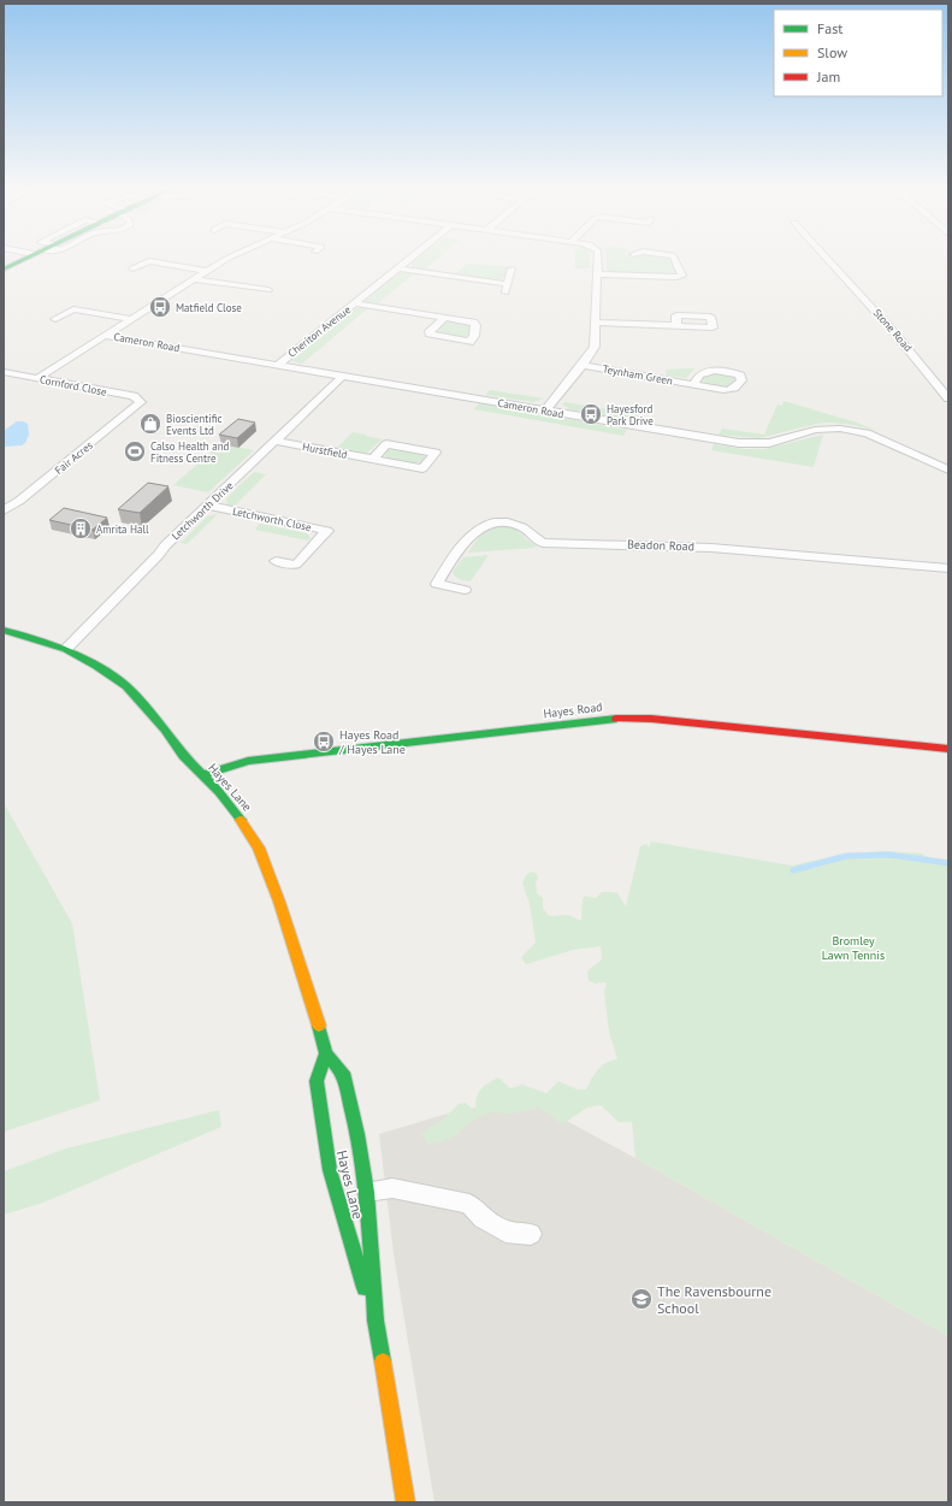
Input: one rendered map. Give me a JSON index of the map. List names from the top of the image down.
{
  "streets": {
    "main road": ["Hayes Road", "Hayes Lane"],
    "street": [
      "Stone Road",
      "Cheriton Avenue",
      "Cameron Road",
      "Teynham Green",
      "Cornford Close",
      "Hurstfield",
      "Fair Acres",
      "Letchworth Drive",
      "Letchworth Close",
      "Beadon Road"
    ]
  },
  "crossings": [
    ["Cheriton Avenue", "Cameron Road"],
    ["Cameron Road", "Letchworth Drive"],
    ["Cornford Close", "Fair Acres"],
    ["Hurstfield", "Letchworth Drive"],
    ["Letchworth Drive", "Letchworth Close"],
    ["Letchworth Drive", "Hayes Lane"],
    ["Hayes Road", "Hayes Lane"]
  ],
  "parks": ["Bromley Lawn Tennis"],
  "places": {
    "bus stop": ["Matfield Close", "Hayesford Park Drive", "Hayes Road / Hayes Lane"],
    "shop": ["Bioscientific Events Ltd"],
    "sports": ["Calso Health and Fitness Centre"],
    "building": ["Amrita Hall"],
    "school or university": ["The Ravensbourne School"]
  },
  "legend": ["Fast", "Slow", "Jam"]
}
